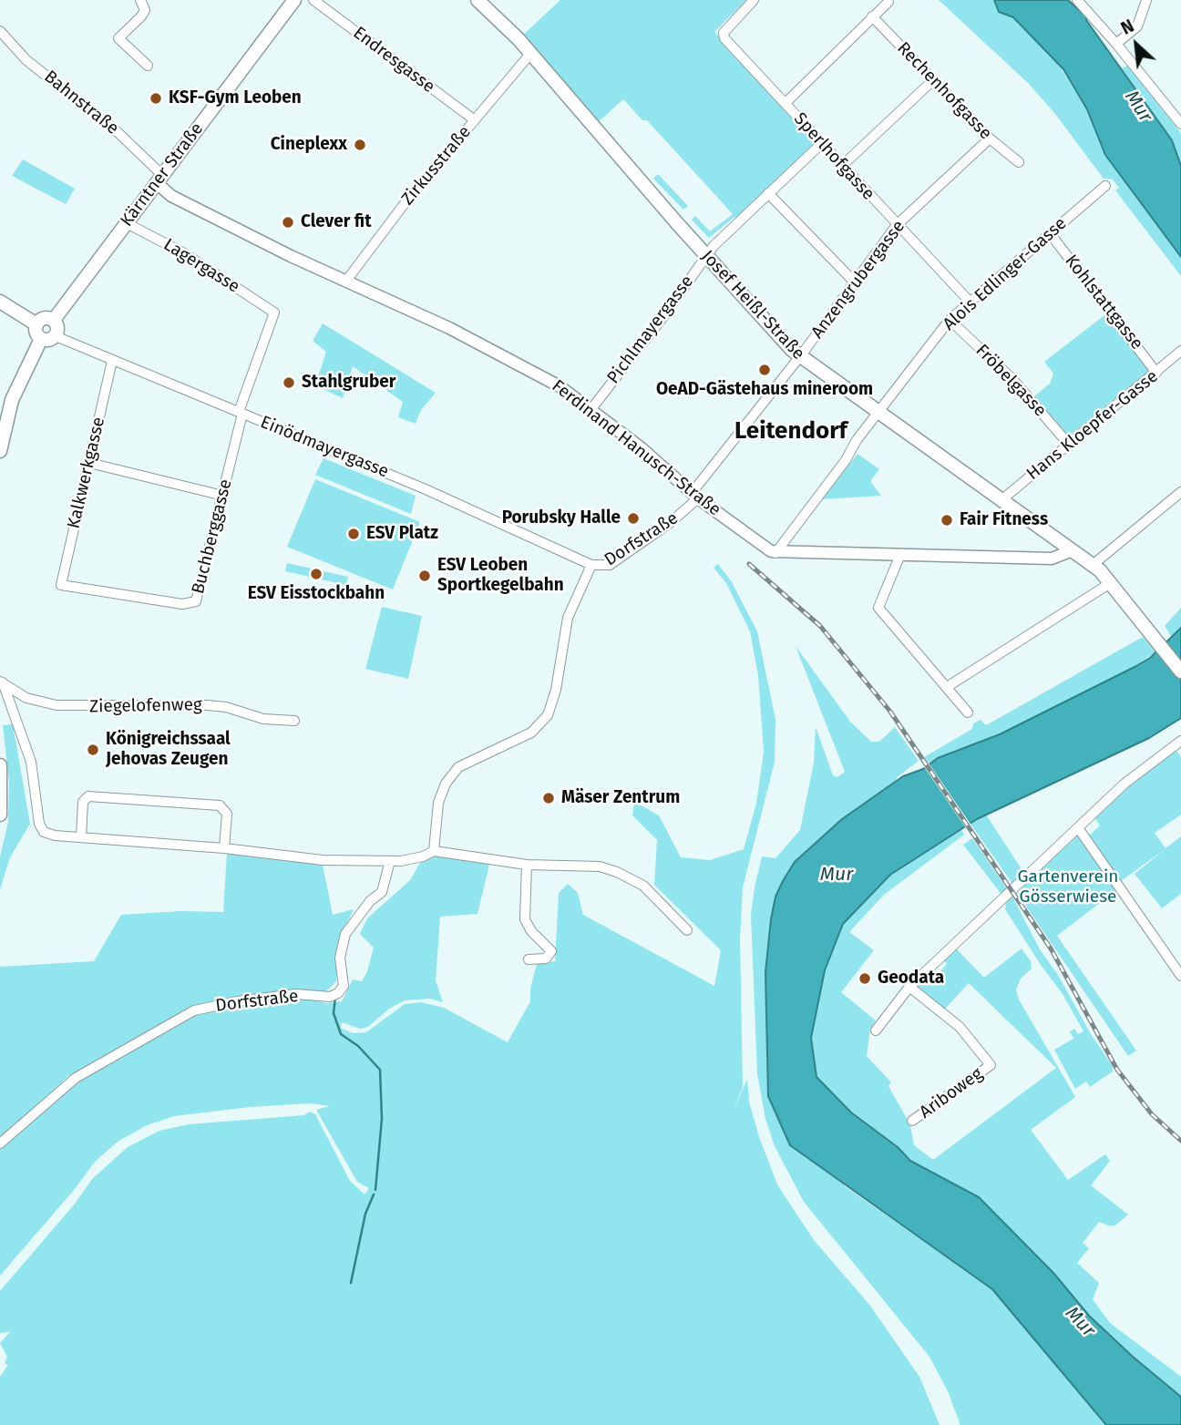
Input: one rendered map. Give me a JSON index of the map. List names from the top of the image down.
{
  "streets": {
    "main road": ["Kärntner Straße", "Josef Heißl-Straße"],
    "street": [
      "Endresgasse",
      "Rechenhofgasse",
      "Bahnstraße",
      "Sperlhofgasse",
      "Zirkusstraße",
      "Lagergasse",
      "Alois Edlinger-Gasse",
      "Anzengrubergasse",
      "Kohlstattgasse",
      "Pichlmayergasse",
      "Fröbelgasse",
      "Hans Kloepfer-Gasse",
      "Einödmayergasse",
      "Ferdinand Hanusch-Straße",
      "Kalkwerkgasse",
      "Buchberggasse",
      "Dorfstraße",
      "Ziegelofenweg",
      "Ariboweg"
    ]
  },
  "crossings": [
    ["Endresgasse", "Zirkusstraße"],
    ["Rechenhofgasse", "Anzengrubergasse"],
    ["Bahnstraße", "Kärntner Straße"],
    ["Bahnstraße", "Ferdinand Hanusch-Straße"],
    ["Sperlhofgasse", "Alois Edlinger-Gasse"],
    ["Sperlhofgasse", "Anzengrubergasse"],
    ["Sperlhofgasse", "Pichlmayergasse"],
    ["Zirkusstraße", "Josef Heißl-Straße"],
    ["Zirkusstraße", "Ferdinand Hanusch-Straße"],
    ["Kärntner Straße", "Lagergasse"],
    ["Kärntner Straße", "Einödmayergasse"],
    ["Kärntner Straße", "Ferdinand Hanusch-Straße"],
    ["Lagergasse", "Buchberggasse"],
    ["Alois Edlinger-Gasse", "Kohlstattgasse"],
    ["Alois Edlinger-Gasse", "Josef Heißl-Straße"],
    ["Alois Edlinger-Gasse", "Fröbelgasse"],
    ["Alois Edlinger-Gasse", "Ferdinand Hanusch-Straße"],
    ["Anzengrubergasse", "Josef Heißl-Straße"],
    ["Anzengrubergasse", "Ferdinand Hanusch-Straße"],
    ["Anzengrubergasse", "Dorfstraße"],
    ["Kohlstattgasse", "Hans Kloepfer-Gasse"],
    ["Josef Heißl-Straße", "Pichlmayergasse"],
    ["Josef Heißl-Straße", "Hans Kloepfer-Gasse"],
    ["Pichlmayergasse", "Ferdinand Hanusch-Straße"],
    ["Fröbelgasse", "Hans Kloepfer-Gasse"],
    ["Einödmayergasse", "Kalkwerkgasse"],
    ["Einödmayergasse", "Buchberggasse"],
    ["Einödmayergasse", "Dorfstraße"],
    ["Ferdinand Hanusch-Straße", "Dorfstraße"],
    ["Kalkwerkgasse", "Buchberggasse"]
  ],
  "districts": ["Leitendorf"],
  "water": ["Mur"],
  "parks": ["Gartenverein Gösserwiese"],
  "places": [
    "KSF-Gym Leoben",
    "Cineplexx",
    "Clever fit",
    "OeAD-Gästehaus mineroom",
    "Stahlgruber",
    "Porubsky Halle",
    "Fair Fitness",
    "ESV Platz",
    "ESV Eisstockbahn",
    "ESV Leoben Sportkegelbahn",
    "Königreichssaal Jehovas Zeugen",
    "Mäser Zentrum",
    "Geodata"
  ],
  "north": "top left"
}
